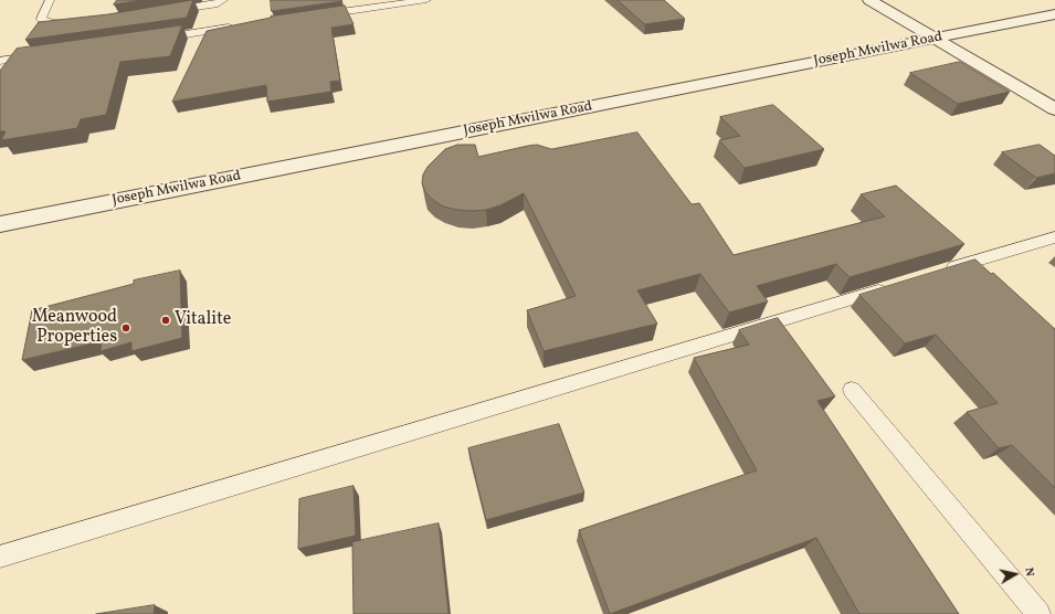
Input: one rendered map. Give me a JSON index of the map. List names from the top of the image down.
{
  "streets": {
    "street": ["Joseph Mwilwa Road"]
  },
  "places": ["Vitalite", "Meanwood Properties"],
  "north": "right"
}
